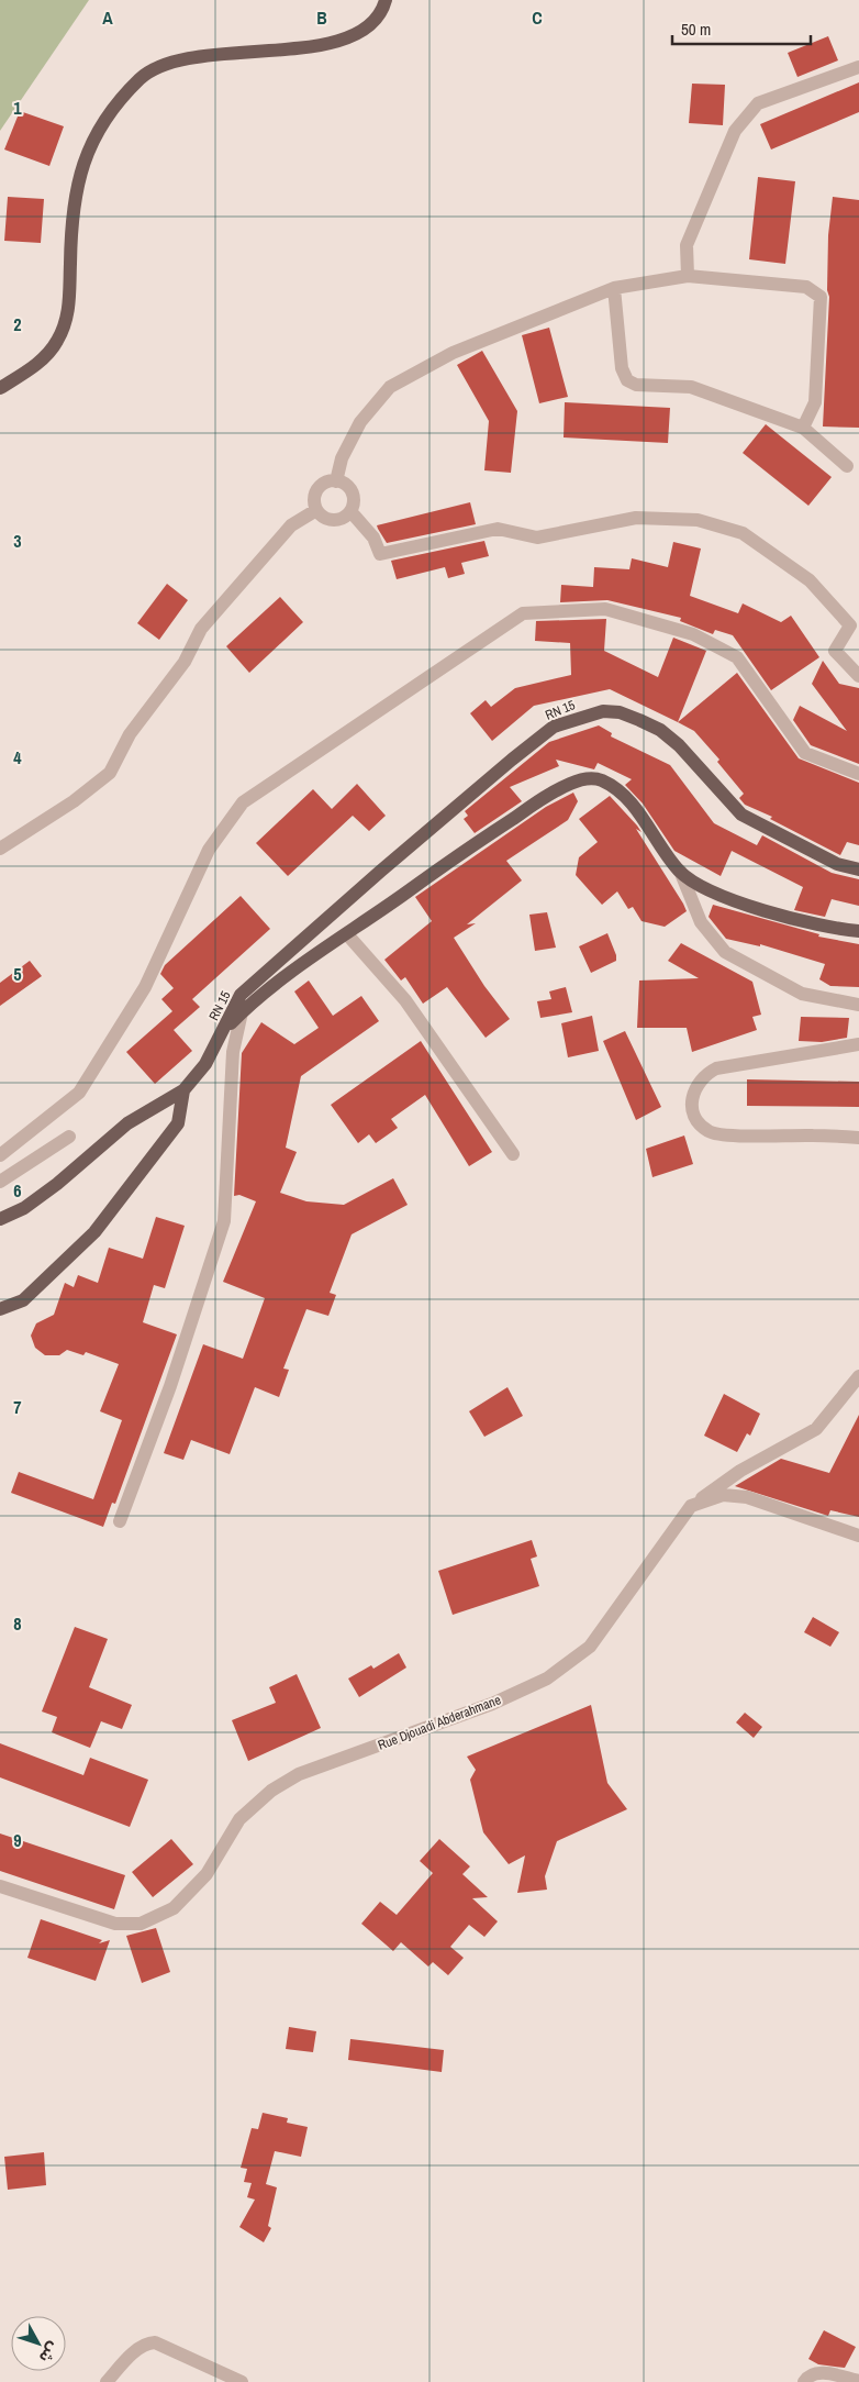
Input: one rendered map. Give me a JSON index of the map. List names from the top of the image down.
{
  "streets": {
    "main road": ["RN 15"],
    "street": ["Rue Djouadi Abderahmane"]
  },
  "scale_bar": "50 m",
  "north": "bottom right",
  "grid": {
    "columns": ["A", "B", "C"],
    "rows": [
      "1",
      "2",
      "3",
      "4",
      "5",
      "6",
      "7",
      "8",
      "9"
    ]
  }
}
